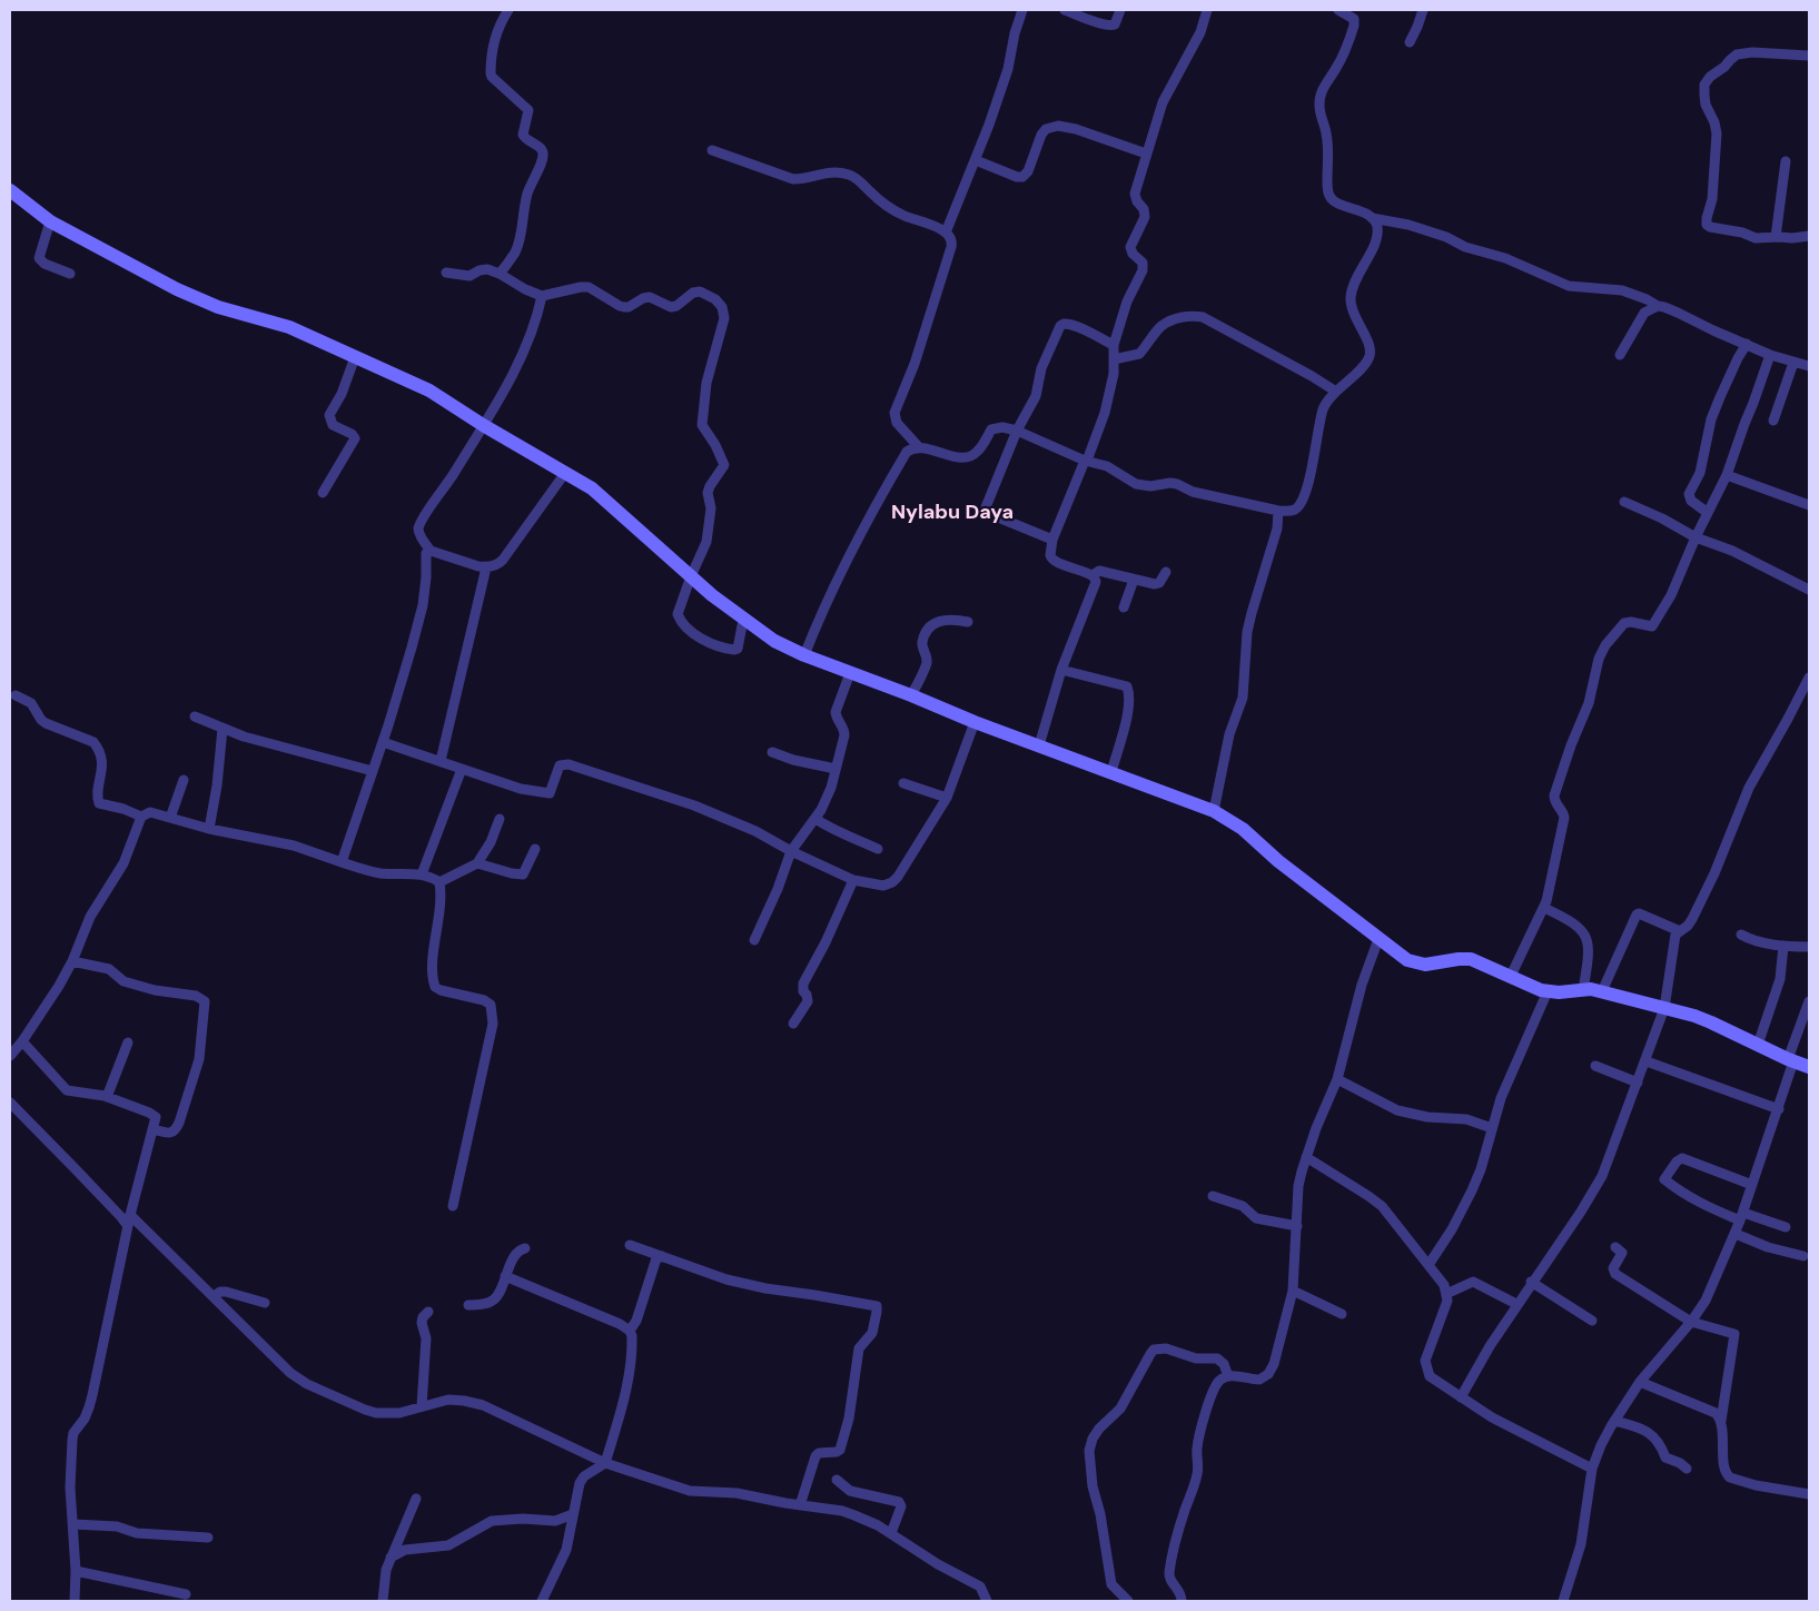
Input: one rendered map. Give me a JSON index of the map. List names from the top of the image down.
{
  "districts": ["Nylabu Daya"]
}
